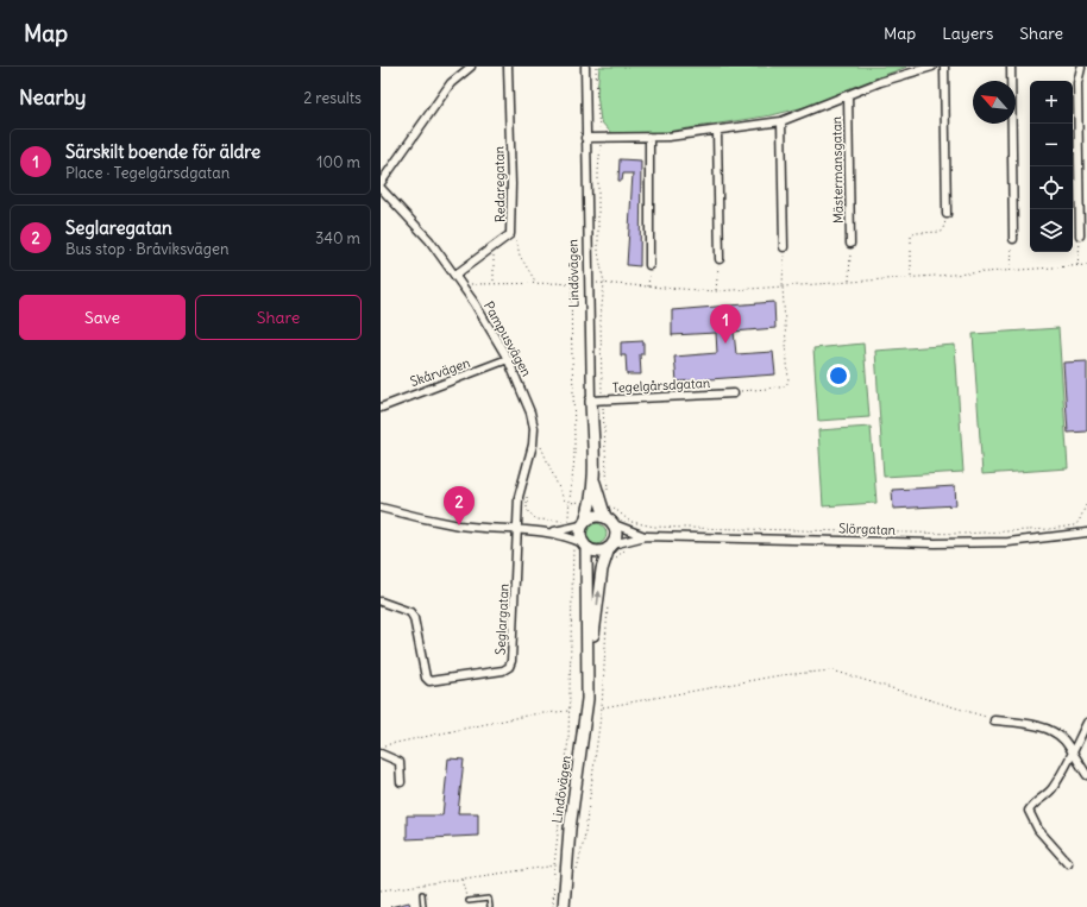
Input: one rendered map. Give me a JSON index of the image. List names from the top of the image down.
{
  "streets": {
    "main road": ["Lindövägen"],
    "street": [
      "Mästermansgatan",
      "Redaregatan",
      "Pampusvägen",
      "Skårvägen",
      "Tegelgårsdgatan",
      "Slörgatan",
      "Seglargatan"
    ]
  },
  "crossings": [
    ["Mästermansgatan", "Lindövägen"],
    ["Redaregatan", "Pampusvägen"],
    ["Lindövägen", "Tegelgårsdgatan"],
    ["Lindövägen", "Slörgatan"],
    ["Pampusvägen", "Skårvägen"],
    ["Pampusvägen", "Seglargatan"]
  ],
  "north": "top left",
  "page": {
    "header": "Map",
    "nav": ["Map", "Layers", "Share"],
    "heading": ["Nearby", "2 results"],
    "map_buttons": ["+", "−"],
    "list": [
      {
        "mark": "1",
        "name": "Särskilt boende för äldre",
        "note": "Place · Tegelgårsdgatan",
        "value": "100 m"
      },
      {
        "mark": "2",
        "name": "Seglaregatan",
        "note": "Bus stop · Bråviksvägen",
        "value": "340 m"
      }
    ],
    "buttons": ["Save", "Share"],
    "pins": ["1", "2"]
  }
}
